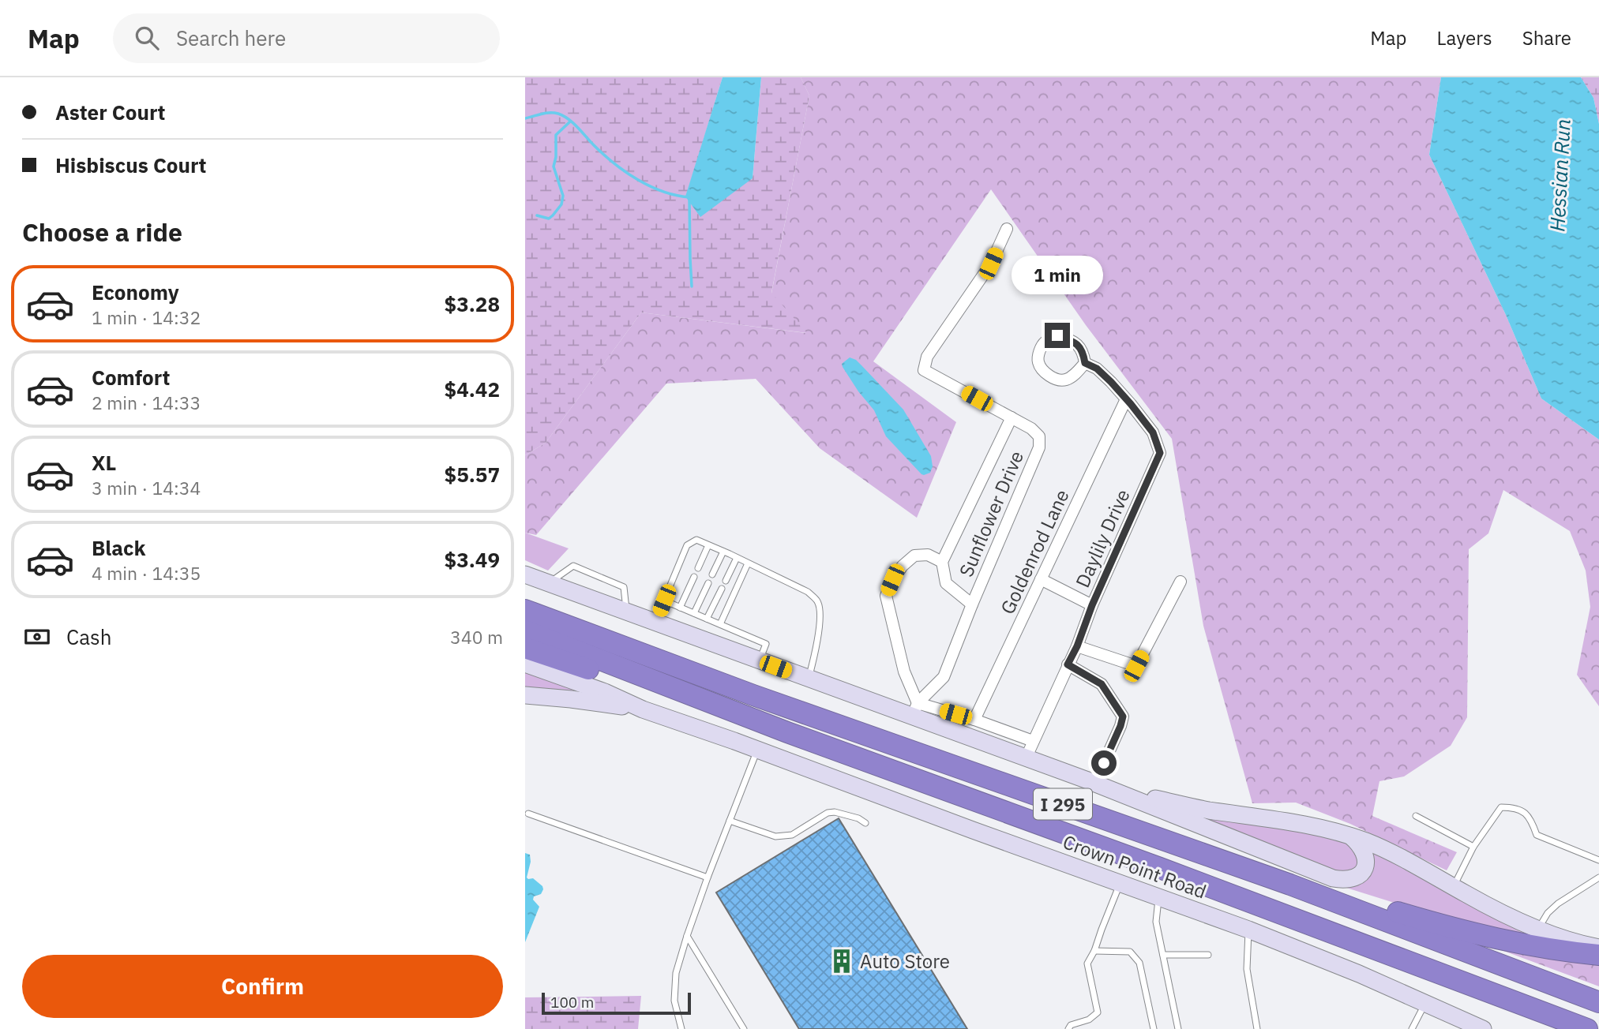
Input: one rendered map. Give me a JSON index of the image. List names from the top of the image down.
{
  "streets": {
    "highway": ["I 295"],
    "main road": ["Crown Point Road"],
    "street": ["Sunflower Drive", "Daylily Drive", "Goldenrod Lane"]
  },
  "crossings": [
    ["Daylily Drive", "Goldenrod Lane"]
  ],
  "water": ["Hessian Run"],
  "places": {
    "building": ["Auto Store"]
  },
  "scale_bar": "100 m",
  "page": {
    "header": "Map",
    "search": "Search here",
    "nav": ["Map", "Layers", "Share"],
    "banner": ["Aster Court", "Hisbiscus Court"],
    "heading": "Choose a ride",
    "bubble": "1 min",
    "list": [
      {
        "name": "Economy",
        "note": "1 min · 14:32",
        "value": "$3.28"
      },
      {
        "name": "Comfort",
        "note": "2 min · 14:33",
        "value": "$4.42"
      },
      {
        "name": "XL",
        "note": "3 min · 14:34",
        "value": "$5.57"
      },
      {
        "name": "Black",
        "note": "4 min · 14:35",
        "value": "$3.49"
      }
    ],
    "pay": ["Cash", "340 m"],
    "buttons": "Confirm",
    "scale": "100 m"
  }
}
